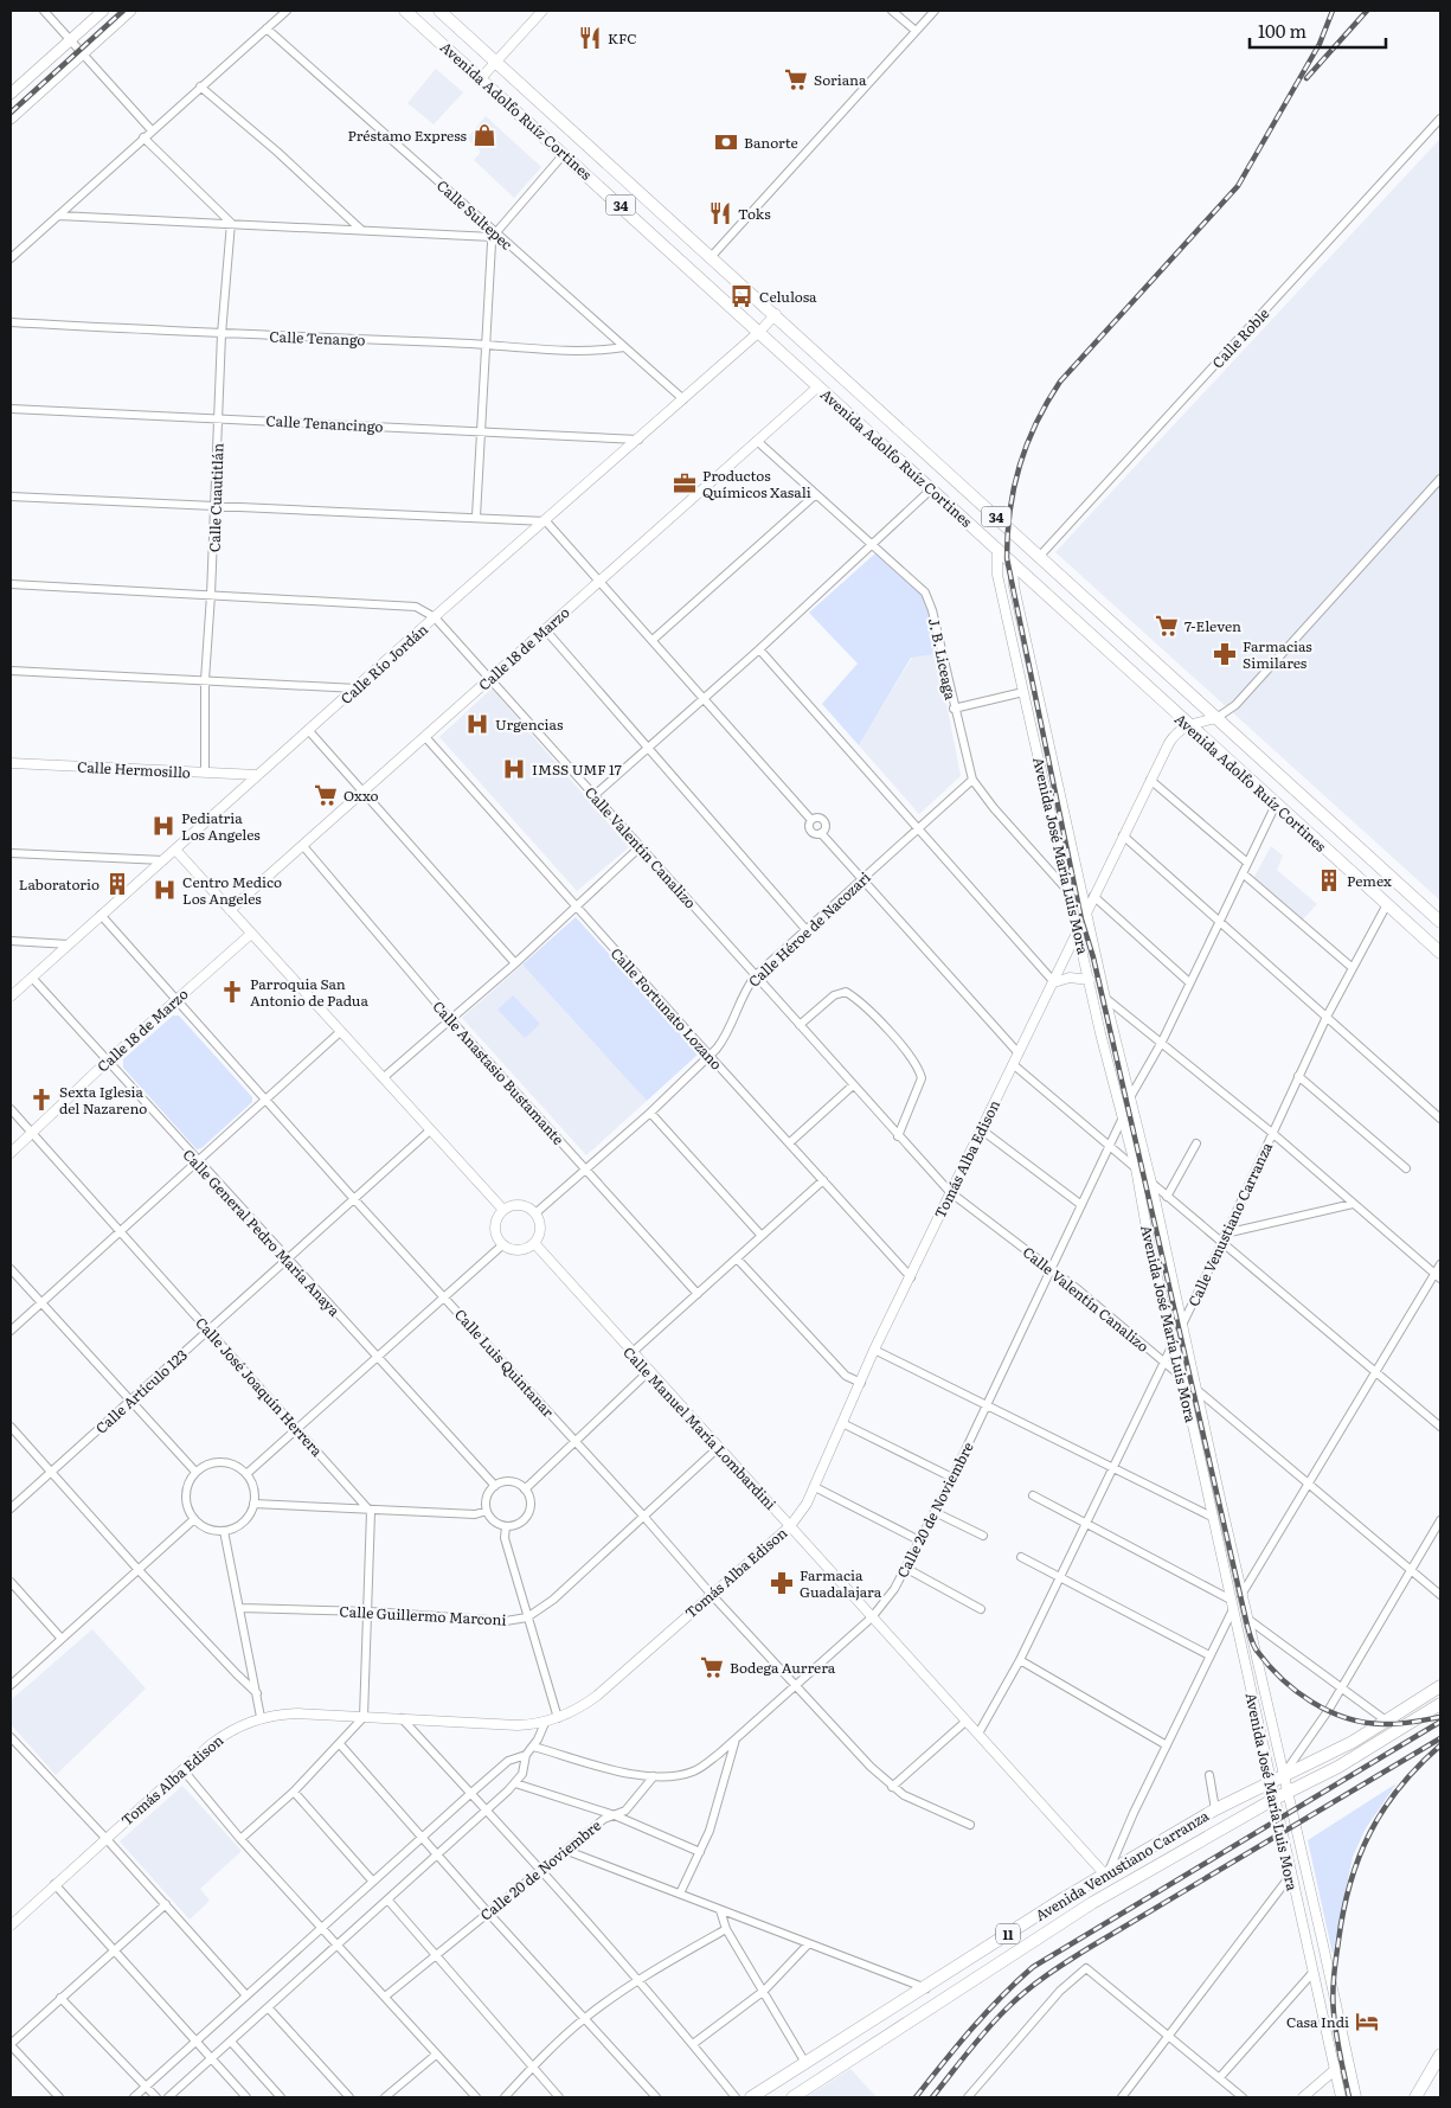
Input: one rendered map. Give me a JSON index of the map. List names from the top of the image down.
{
  "streets": {
    "main road": [
      "Avenida Adolfo Ruíz Cortines",
      "34",
      "Avenida Venustiano Carranza",
      "11"
    ],
    "street": [
      "Calle Sultepec",
      "Calle Tenango",
      "Calle Roble",
      "Calle Tenancingo",
      "Calle Cuautitlán",
      "Calle 18 de Marzo",
      "J. B. Liceaga",
      "Calle Río Jordán",
      "Calle Hermosillo",
      "Calle Valentín Canalizo",
      "Avenida José María Luis Mora",
      "Calle Héroe de Nacozari",
      "Calle Fortunato Lozano",
      "Calle Anastasio Bustamante",
      "Tomás Alba Edison",
      "Calle Venustiano Carranza",
      "Calle General Pedro María Anaya",
      "Calle Luis Quintanar",
      "Calle José Joaquín Herrera",
      "Calle Artículo 123",
      "Calle Manuel María Lombardini",
      "Calle 20 de Noviembre",
      "Calle Guillermo Marconi"
    ]
  },
  "crossings": [
    ["Avenida Adolfo Ruíz Cortines", "Calle Roble"],
    ["Avenida Adolfo Ruíz Cortines", "Calle 18 de Marzo"],
    ["Avenida Adolfo Ruíz Cortines", "Calle Río Jordán"],
    ["Avenida Adolfo Ruíz Cortines", "Avenida José María Luis Mora"],
    ["Avenida Adolfo Ruíz Cortines", "Tomás Alba Edison"],
    ["Avenida Adolfo Ruíz Cortines", "Calle Venustiano Carranza"],
    ["Calle Sultepec", "Calle Tenango"],
    ["Calle Sultepec", "Calle Río Jordán"],
    ["Calle Tenango", "Calle Cuautitlán"],
    ["Calle Tenancingo", "Calle Cuautitlán"],
    ["Calle Tenancingo", "Calle Río Jordán"],
    ["Calle Cuautitlán", "Calle Hermosillo"],
    ["Calle 18 de Marzo", "J. B. Liceaga"],
    ["Calle 18 de Marzo", "Calle Valentín Canalizo"],
    ["Calle 18 de Marzo", "Calle Fortunato Lozano"],
    ["Calle 18 de Marzo", "Calle Anastasio Bustamante"],
    ["Calle 18 de Marzo", "Calle General Pedro María Anaya"],
    ["Calle 18 de Marzo", "Calle Luis Quintanar"],
    ["Calle 18 de Marzo", "Calle José Joaquín Herrera"],
    ["J. B. Liceaga", "Avenida José María Luis Mora"],
    ["J. B. Liceaga", "Calle Héroe de Nacozari"],
    ["J. B. Liceaga", "Tomás Alba Edison"],
    ["Calle Río Jordán", "Calle Hermosillo"],
    ["Calle Río Jordán", "Calle Valentín Canalizo"],
    ["Calle Río Jordán", "Calle General Pedro María Anaya"],
    ["Calle Río Jordán", "Calle Luis Quintanar"],
    ["Calle Valentín Canalizo", "Avenida José María Luis Mora"],
    ["Calle Valentín Canalizo", "Calle Héroe de Nacozari"],
    ["Calle Valentín Canalizo", "Tomás Alba Edison"],
    ["Calle Valentín Canalizo", "Calle Venustiano Carranza"],
    ["Calle Valentín Canalizo", "Calle 20 de Noviembre"],
    ["Avenida José María Luis Mora", "Tomás Alba Edison"],
    ["Avenida José María Luis Mora", "Calle Venustiano Carranza"],
    ["Avenida José María Luis Mora", "Calle 20 de Noviembre"],
    ["Avenida José María Luis Mora", "Avenida Venustiano Carranza"],
    ["Calle Héroe de Nacozari", "Calle Fortunato Lozano"],
    ["Calle Héroe de Nacozari", "Calle Anastasio Bustamante"],
    ["Calle Héroe de Nacozari", "Calle Manuel María Lombardini"],
    ["Calle Fortunato Lozano", "Tomás Alba Edison"],
    ["Tomás Alba Edison", "Calle Luis Quintanar"],
    ["Tomás Alba Edison", "Calle Manuel María Lombardini"],
    ["Calle Venustiano Carranza", "Calle Manuel María Lombardini"],
    ["Calle General Pedro María Anaya", "Calle Artículo 123"],
    ["Calle Luis Quintanar", "Calle Artículo 123"],
    ["Calle Luis Quintanar", "Calle 20 de Noviembre"],
    ["Calle Luis Quintanar", "Calle Guillermo Marconi"],
    ["Calle José Joaquín Herrera", "Calle Artículo 123"],
    ["Calle Manuel María Lombardini", "Calle 20 de Noviembre"],
    ["Calle Manuel María Lombardini", "Calle Guillermo Marconi"],
    ["Calle Manuel María Lombardini", "Avenida Venustiano Carranza"]
  ],
  "places": {
    "restaurant": ["KFC", "Toks"],
    "supermarket": [
      "Soriana",
      "7-Eleven",
      "Oxxo",
      "Bodega Aurrera"
    ],
    "shop": ["Préstamo Express"],
    "bank": ["Banorte"],
    "bus stop": ["Celulosa"],
    "office": ["Productos Químicos Xasali"],
    "pharmacy": ["Farmacias Similares", "Farmacia Guadalajara"],
    "hospital": [
      "Urgencias",
      "IMSS UMF 17",
      "Pediatria Los Angeles",
      "Centro Medico Los Angeles"
    ],
    "building": ["Pemex", "Laboratorio"],
    "church": ["Parroquia San Antonio de Padua", "Sexta Iglesia del Nazareno"],
    "hotel": ["Casa Indi"]
  },
  "scale_bar": "100 m"
}
